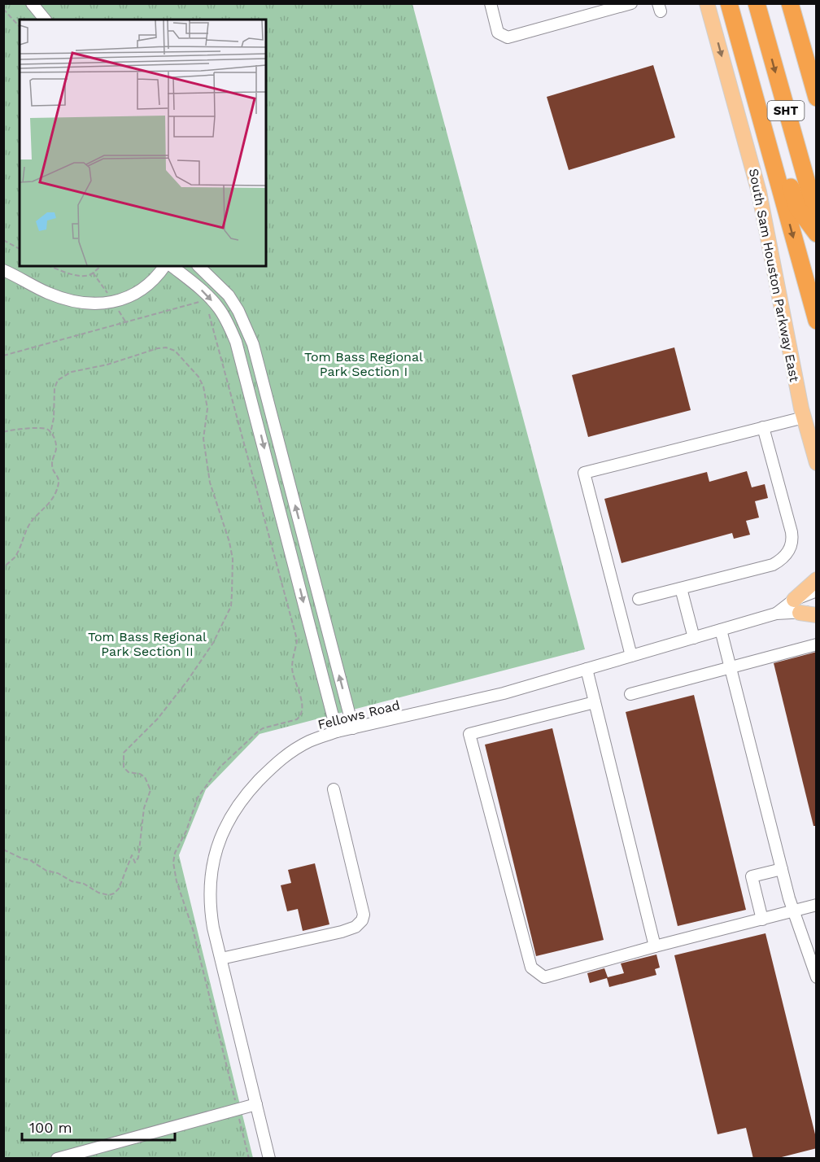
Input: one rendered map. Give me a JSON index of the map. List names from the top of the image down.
{
  "streets": {
    "highway": ["SHT"],
    "main road": ["South Sam Houston Parkway East"],
    "street": ["Fellows Road"]
  },
  "one_way": ["South Sam Houston Parkway East"],
  "parks": ["Tom Bass Regional Park Section I", "Tom Bass Regional Park Section II"],
  "scale_bar": "100 m"
}
